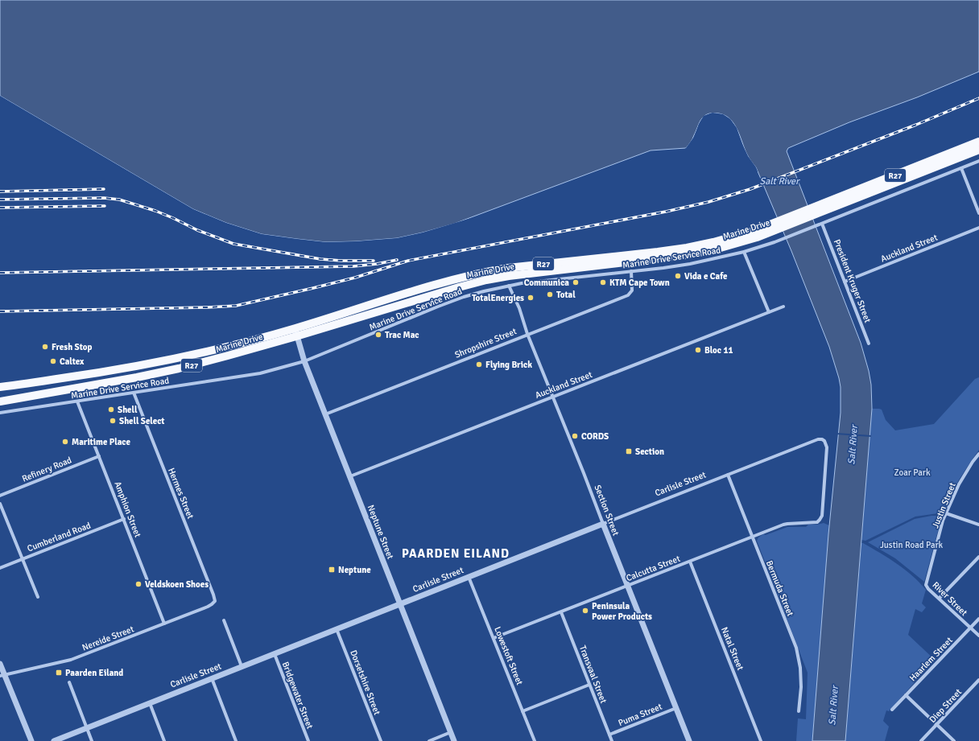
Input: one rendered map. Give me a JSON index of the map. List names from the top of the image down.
{
  "streets": {
    "main road": ["R27", "Marine Drive"],
    "street": [
      "Auckland Street",
      "Marine Drive Service Road",
      "President Kruger Street",
      "Shropshire Street",
      "Refinery Road",
      "Carlisle Street",
      "Hermes Street",
      "Justin Street",
      "Amphion Street",
      "Section Street",
      "Neptune Street",
      "Cumberland Road",
      "Calcutta Street",
      "Bermuda Street",
      "River Street",
      "Nereide Street",
      "Natal Street",
      "Lowestoft Street",
      "Haarlem Street",
      "Transvaal Street",
      "Dorsetshire Street",
      "Bridgewater Street",
      "Diep Street",
      "Puma Street"
    ]
  },
  "crossings": [
    ["Marine Drive", "Neptune Street"],
    ["Auckland Street", "President Kruger Street"],
    ["Auckland Street", "Section Street"],
    ["Auckland Street", "Neptune Street"],
    ["Marine Drive Service Road", "President Kruger Street"],
    ["Marine Drive Service Road", "Shropshire Street"],
    ["Marine Drive Service Road", "Hermes Street"],
    ["Marine Drive Service Road", "Amphion Street"],
    ["Marine Drive Service Road", "Section Street"],
    ["Marine Drive Service Road", "Neptune Street"],
    ["Shropshire Street", "Section Street"],
    ["Shropshire Street", "Neptune Street"],
    ["Refinery Road", "Amphion Street"],
    ["Carlisle Street", "Section Street"],
    ["Carlisle Street", "Neptune Street"],
    ["Carlisle Street", "Calcutta Street"],
    ["Carlisle Street", "Bermuda Street"],
    ["Carlisle Street", "Lowestoft Street"],
    ["Carlisle Street", "Dorsetshire Street"],
    ["Carlisle Street", "Bridgewater Street"],
    ["Hermes Street", "Nereide Street"],
    ["Justin Street", "River Street"],
    ["Amphion Street", "Cumberland Road"],
    ["Amphion Street", "Nereide Street"],
    ["Section Street", "Calcutta Street"],
    ["Section Street", "Puma Street"],
    ["Calcutta Street", "Bermuda Street"],
    ["Calcutta Street", "Natal Street"],
    ["Calcutta Street", "Lowestoft Street"],
    ["Calcutta Street", "Transvaal Street"],
    ["River Street", "Haarlem Street"],
    ["Transvaal Street", "Puma Street"]
  ],
  "districts": ["PAARDEN EILAND"],
  "water": ["Salt River"],
  "parks": ["Zoar Park", "Justin Road Park"],
  "places": {
    "other": [
      "Vida e Cafe",
      "Communica",
      "KTM Cape Town",
      "Total",
      "TotalEnergies",
      "Trac Mac",
      "Fresh Stop",
      "Bloc 11",
      "Caltex",
      "Flying Brick",
      "Shell",
      "Shell Select",
      "CORDS",
      "Maritime Place",
      "Veldskoen Shoes",
      "Peninsula Power Products"
    ],
    "transit": ["Section", "Neptune", "Paarden Eiland"]
  }
}
